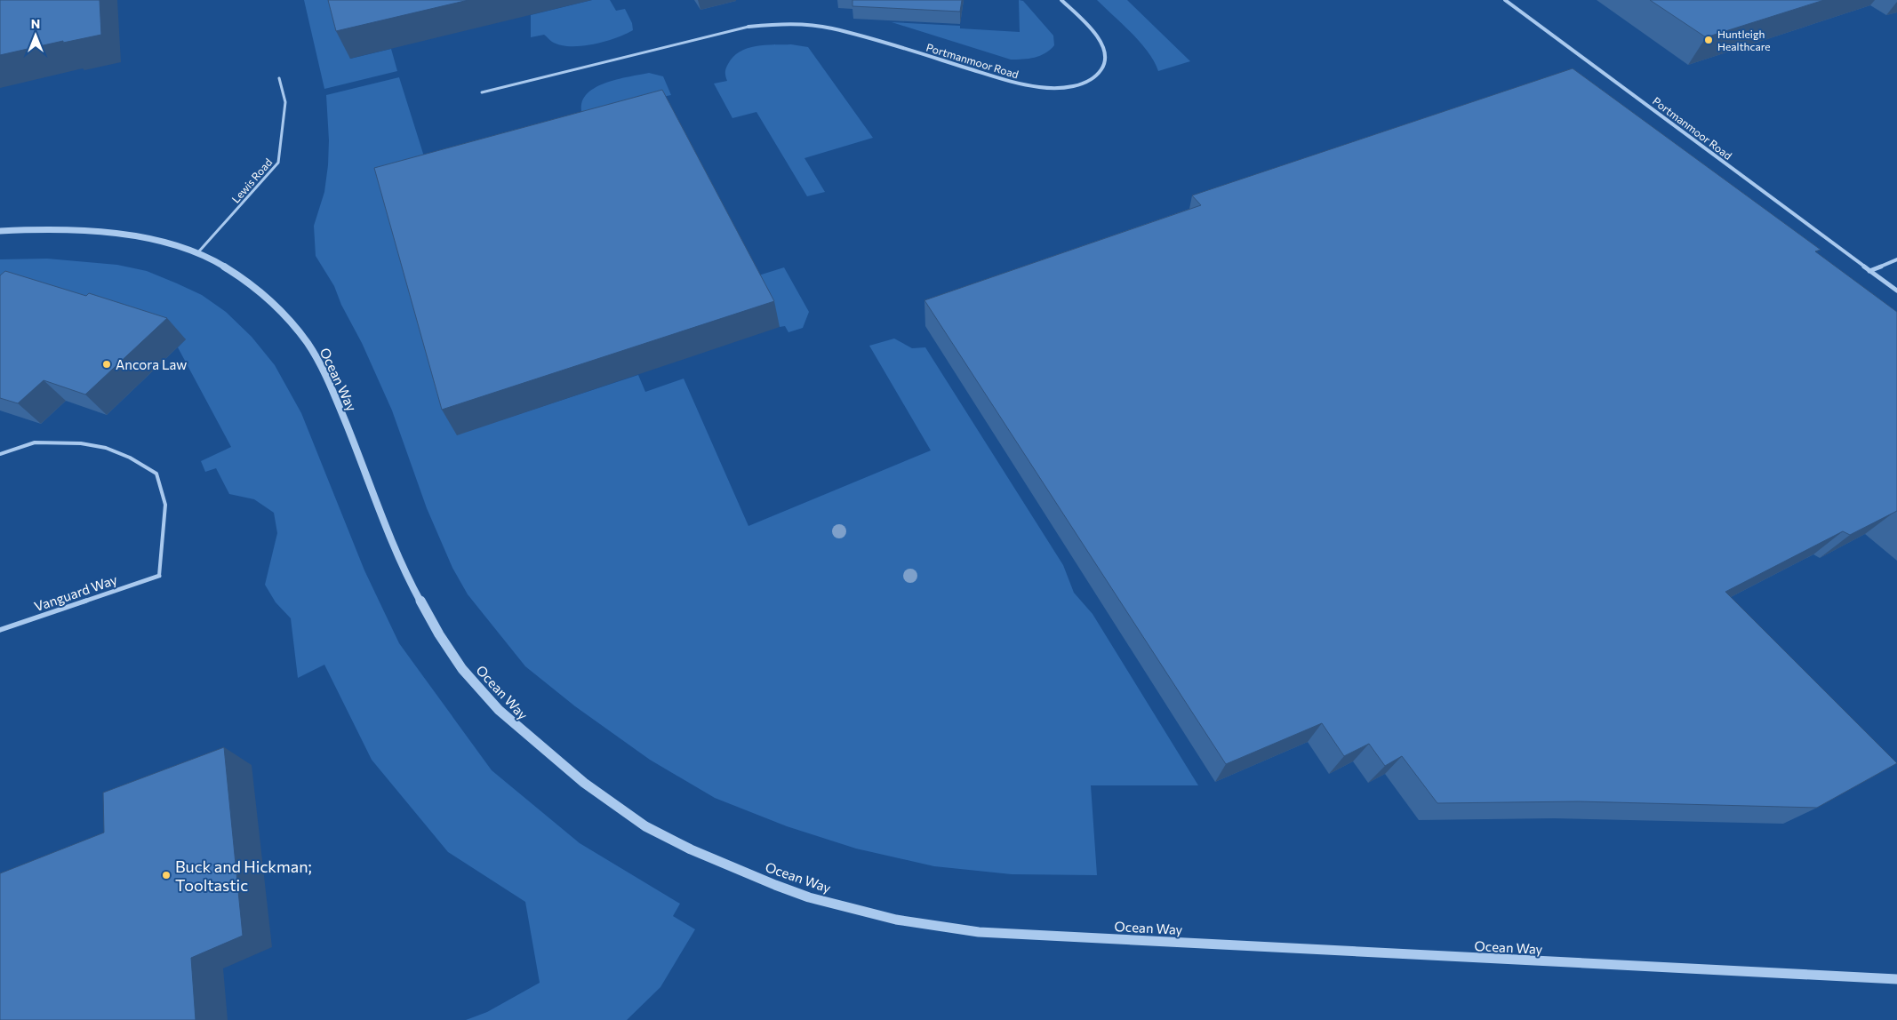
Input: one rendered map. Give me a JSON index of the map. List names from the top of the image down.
{
  "streets": {
    "street": ["Portmanmoor Road", "Ocean Way", "Vanguard Way"],
    "lane": ["Lewis Road"]
  },
  "crossings": [
    ["Lewis Road", "Ocean Way"]
  ],
  "places": ["Huntleigh Healthcare", "Ancora Law", "Buck and Hickman; Tooltastic"],
  "north": "top"
}
